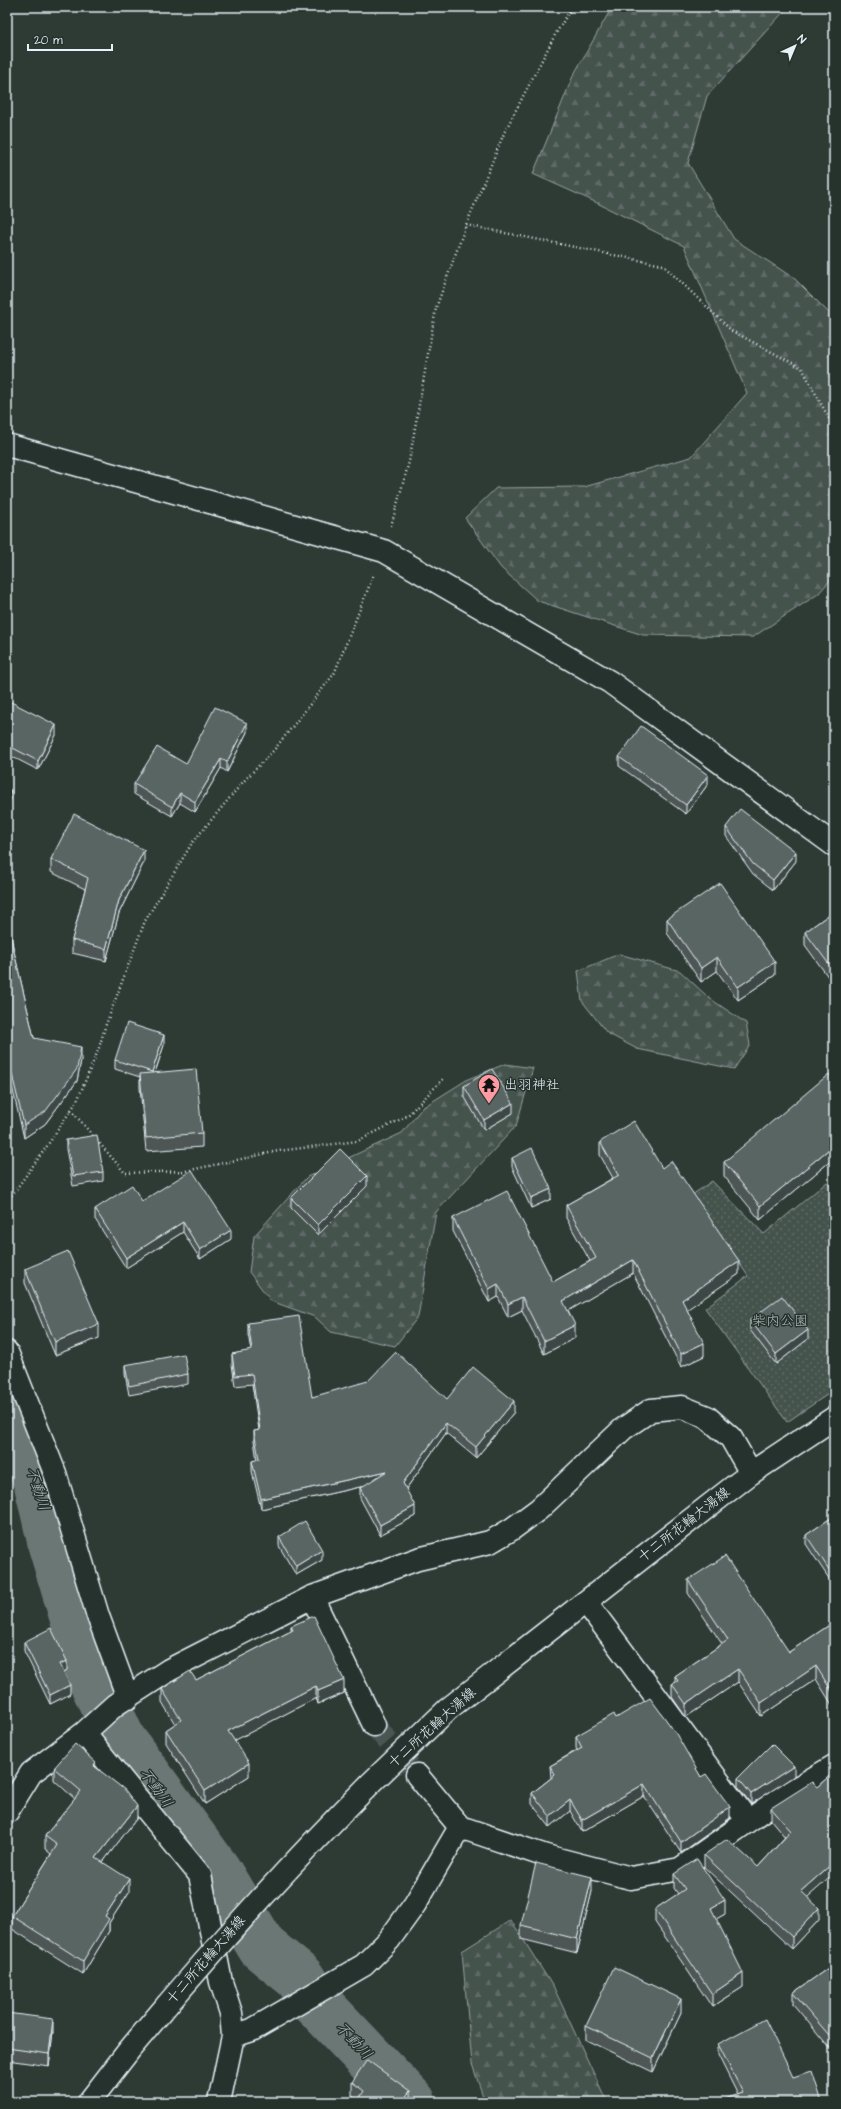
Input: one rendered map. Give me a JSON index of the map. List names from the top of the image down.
{
  "streets": {
    "street": ["十二所花輪大湯線"]
  },
  "water": ["不動川"],
  "parks": ["柴内公園"],
  "places": {
    "temple": ["出羽神社"]
  },
  "scale_bar": "20 m",
  "north": "top right"
}
